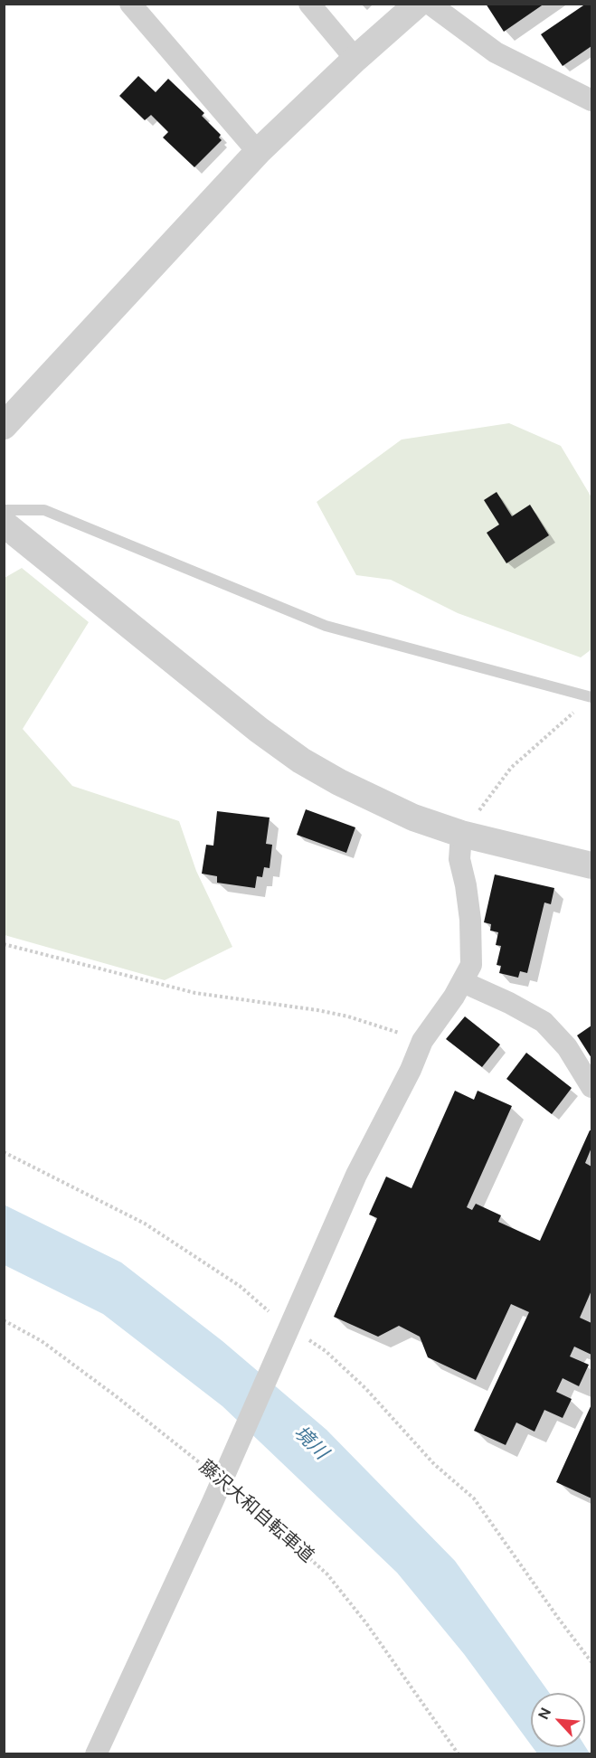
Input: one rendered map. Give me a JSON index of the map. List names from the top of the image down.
{
  "streets": {
    "path": ["藤沢大和自転車道"]
  },
  "water": ["境川"],
  "north": "top left"
}
